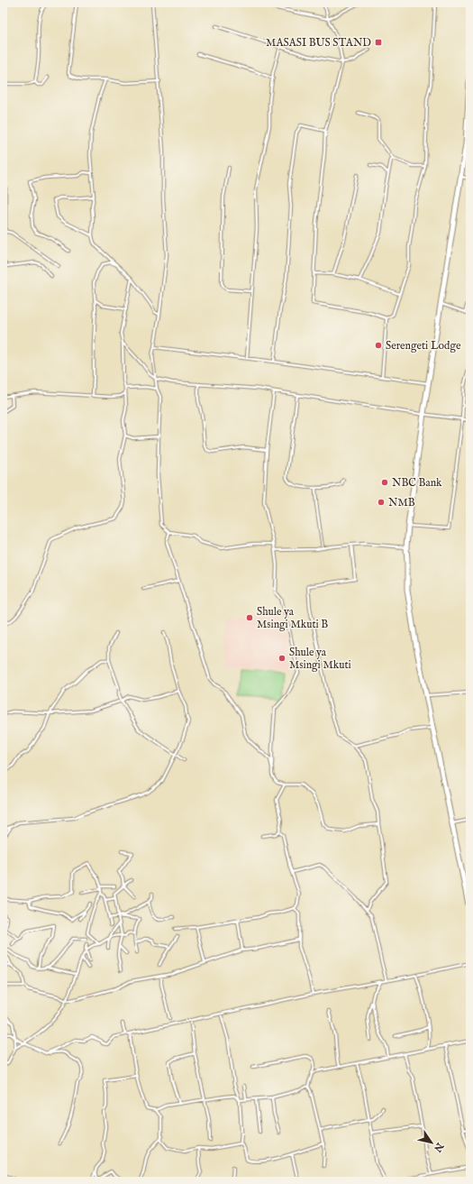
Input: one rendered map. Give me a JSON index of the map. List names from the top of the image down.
{
  "places": {
    "transit": ["MASASI BUS STAND"],
    "other": [
      "Serengeti Lodge",
      "NBC Bank",
      "NMB",
      "Shule ya Msingi Mkuti B",
      "Shule ya Msingi Mkuti"
    ]
  },
  "north": "bottom right"
}
